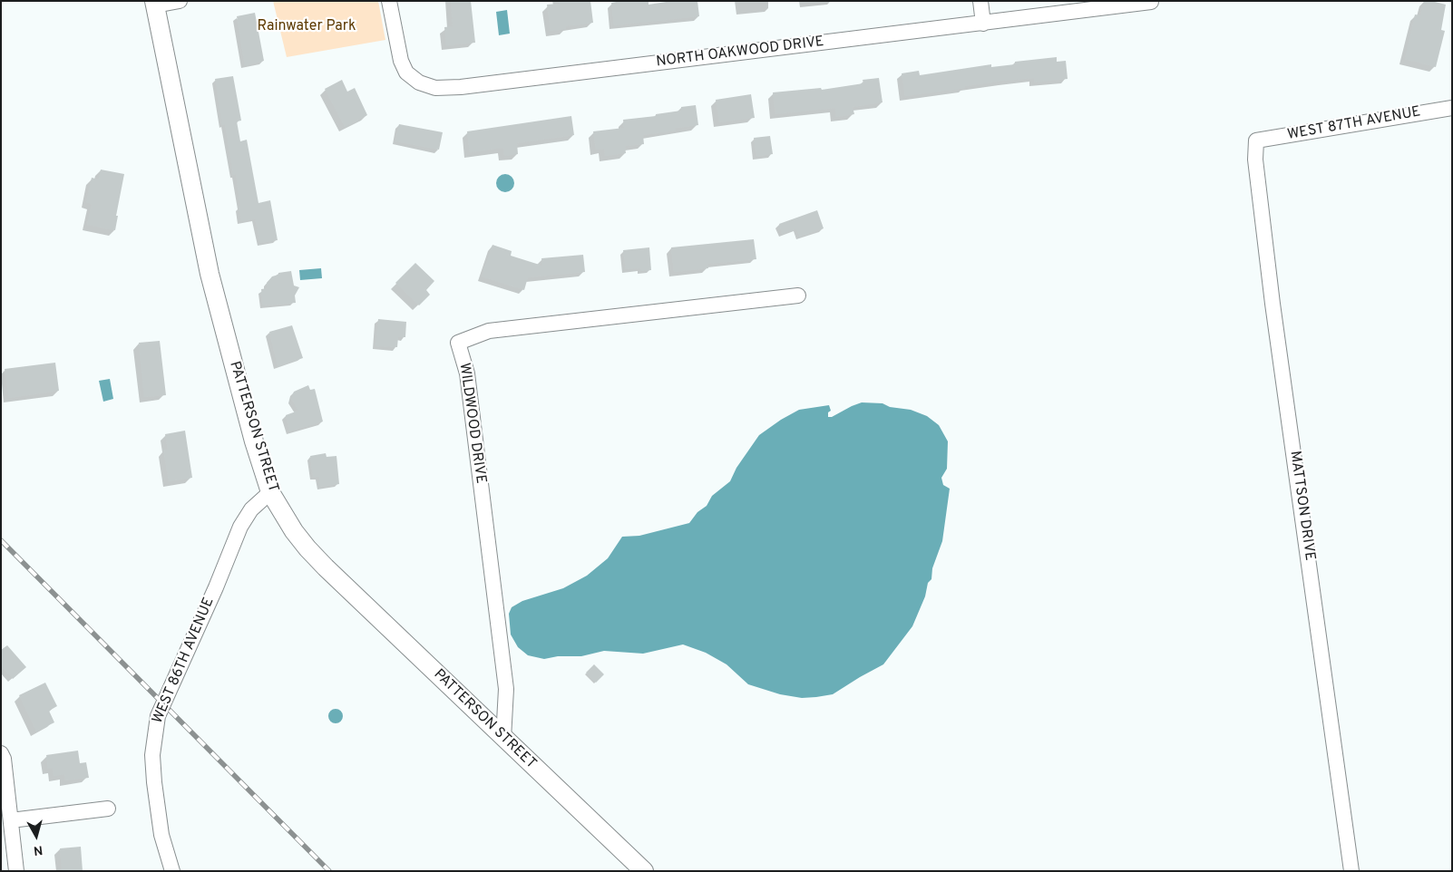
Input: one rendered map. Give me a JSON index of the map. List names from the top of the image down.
{
  "streets": {
    "street": [
      "NORTH OAKWOOD DRIVE",
      "WEST 87TH AVENUE",
      "WILDWOOD DRIVE",
      "PATTERSON STREET",
      "MATTSON DRIVE",
      "WEST 86TH AVENUE"
    ]
  },
  "crossings": [
    ["WEST 87TH AVENUE", "MATTSON DRIVE"],
    ["WILDWOOD DRIVE", "PATTERSON STREET"],
    ["PATTERSON STREET", "WEST 86TH AVENUE"]
  ],
  "parks": ["Rainwater Park"],
  "north": "bottom"
}
